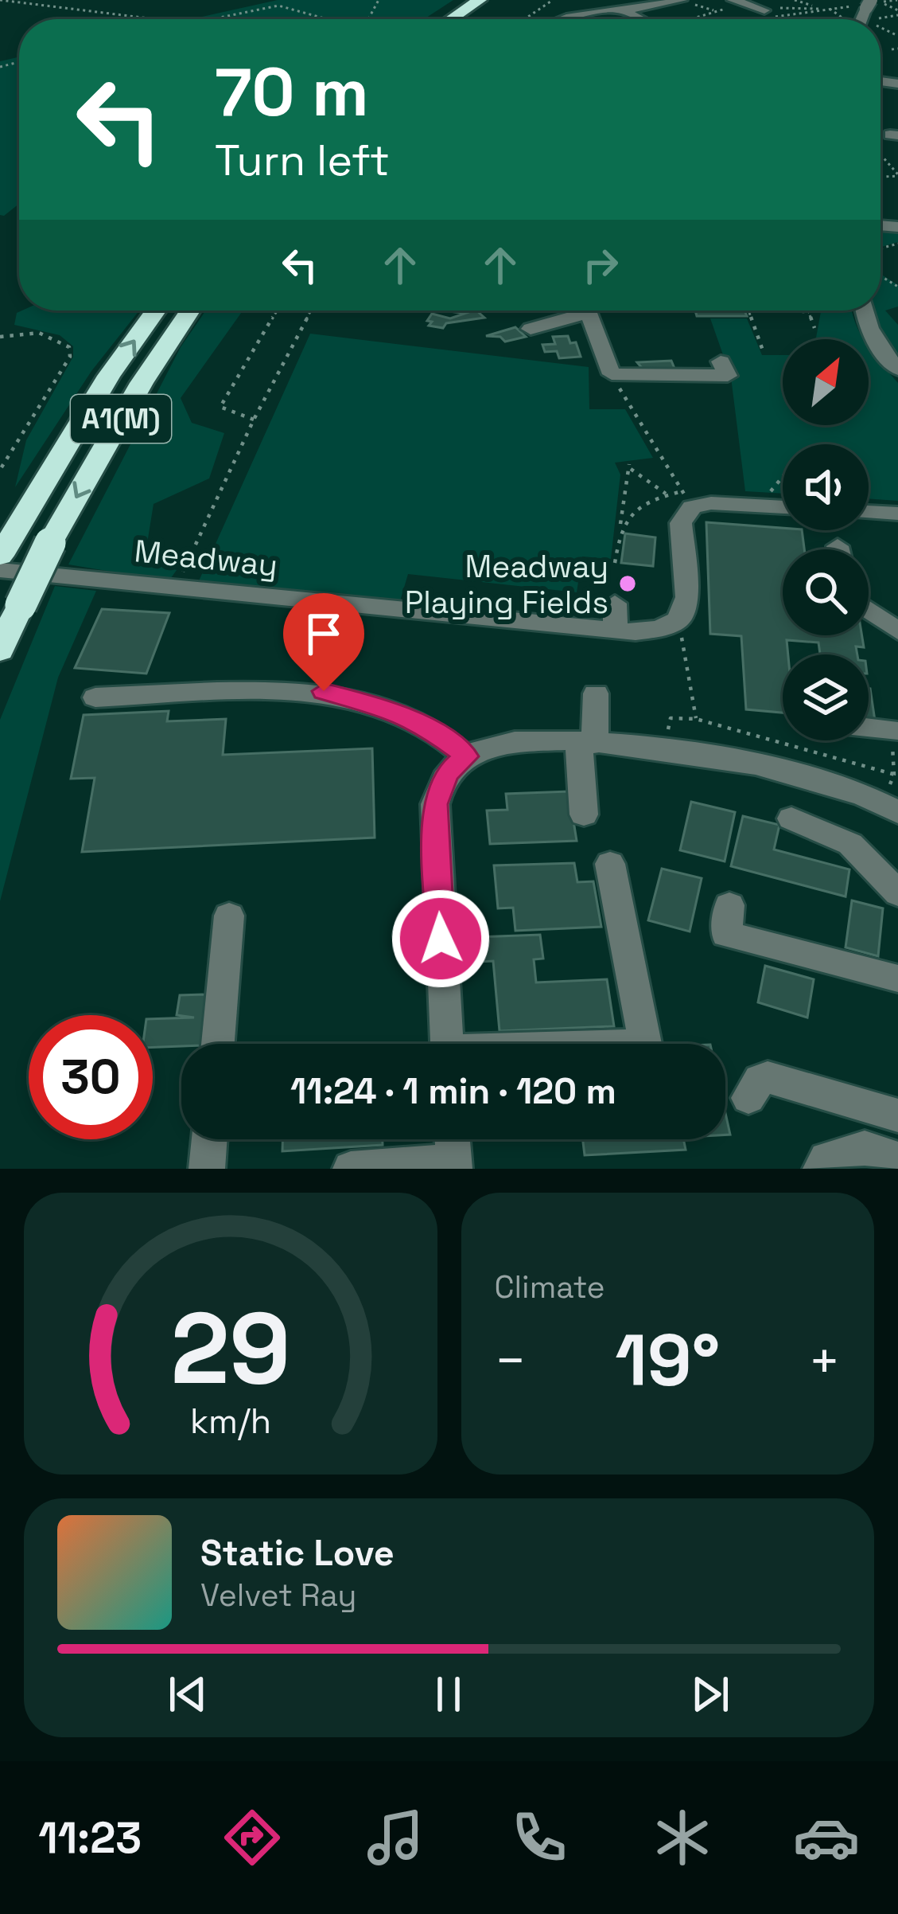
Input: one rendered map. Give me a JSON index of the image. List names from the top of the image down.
{
  "streets": {
    "highway": ["A1(M)"],
    "street": ["Meadway"]
  },
  "places": ["Meadway Playing Fields"],
  "north": "top right",
  "page": {
    "turn": ["70 m", "Turn left"],
    "limit": "30",
    "trip": "11:24 · 1 min · 120 m",
    "tile": "Climate",
    "heat": ["−", "19°", "+"],
    "song": ["Static Love", "Velvet Ray"],
    "tabs": "11:23",
    "gauge": ["29", "km/h"]
  }
}
